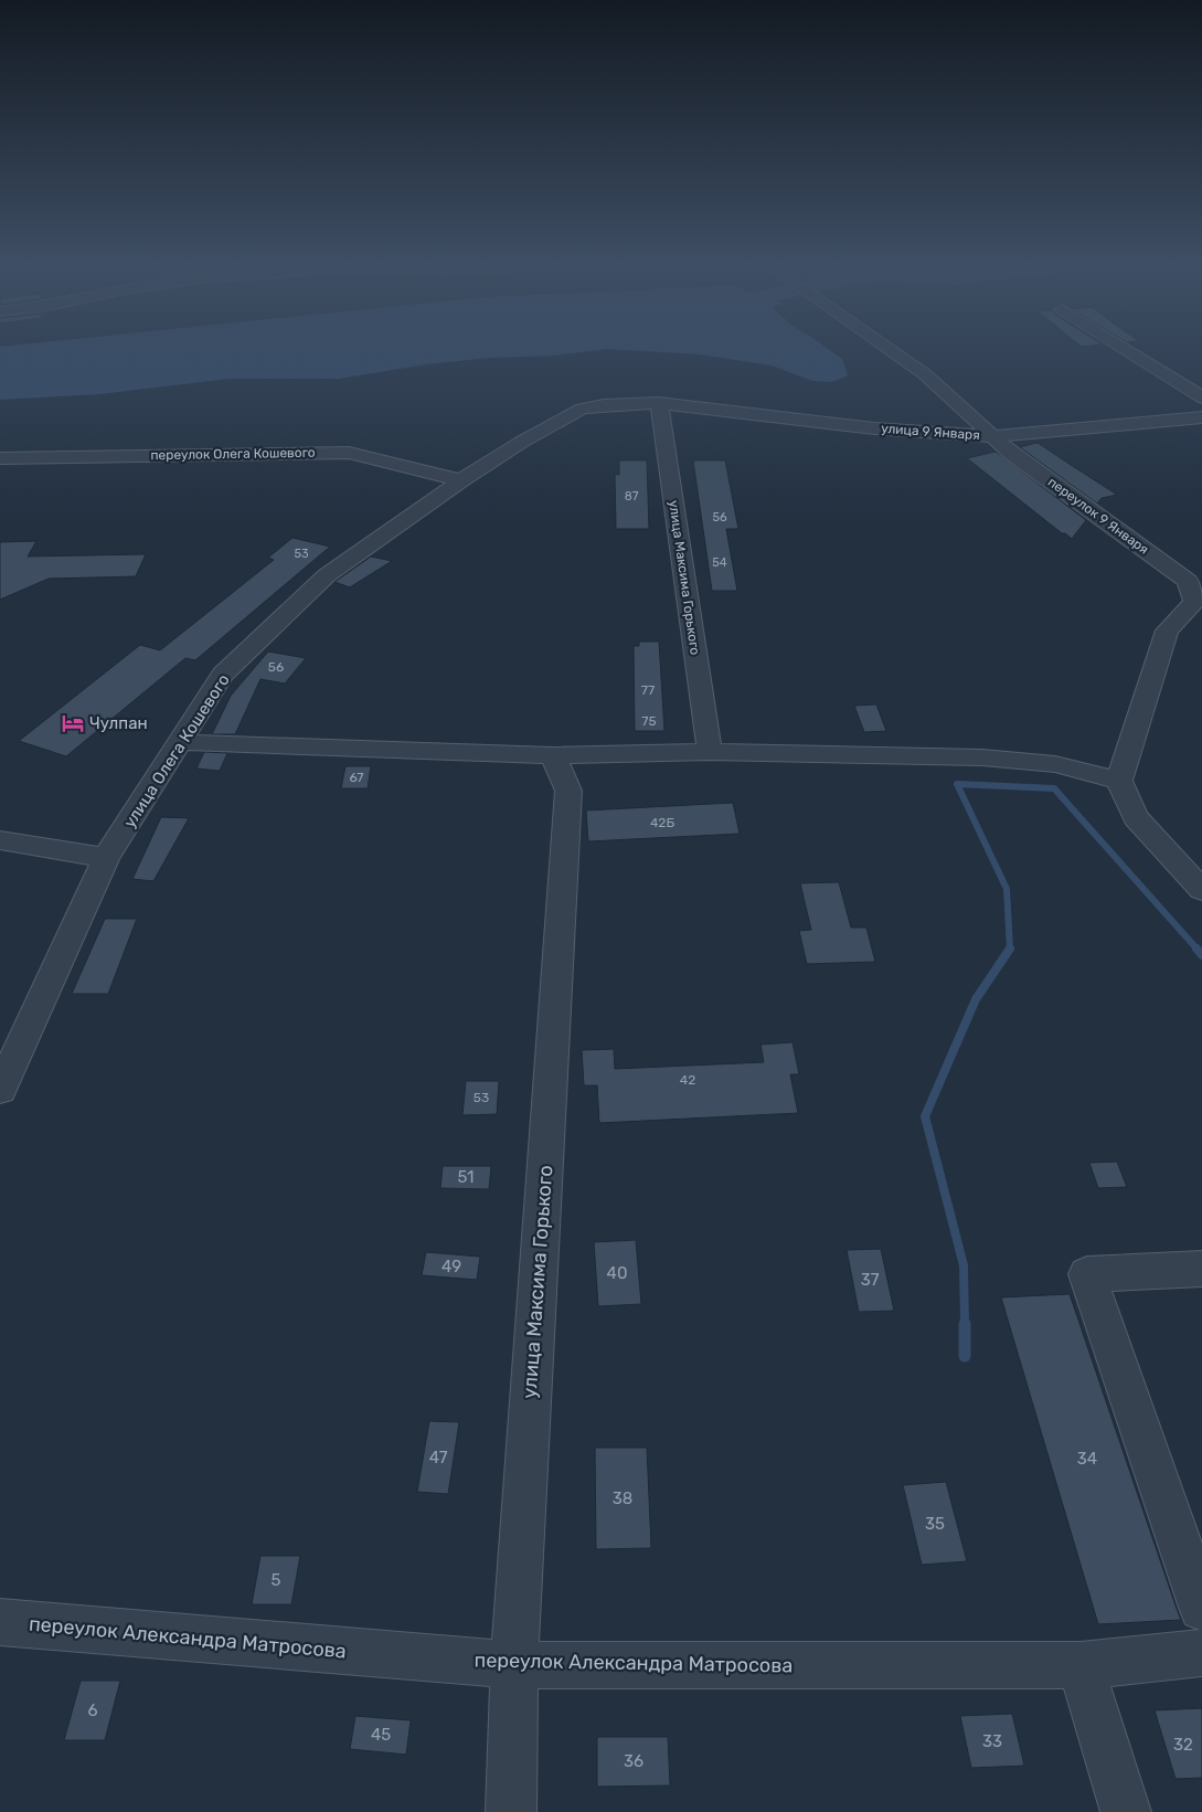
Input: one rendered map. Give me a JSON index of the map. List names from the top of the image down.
{
  "streets": {
    "street": [
      "улица 9 Января",
      "переулок Олега Кошевого",
      "переулок 9 Января",
      "улица Максима Горького",
      "улица Олега Кошевого",
      "переулок Александра Матросова"
    ]
  },
  "crossings": [
    ["улица 9 Января", "переулок 9 Января"],
    ["улица 9 Января", "улица Максима Горького"],
    ["улица 9 Января", "улица Олега Кошевого"],
    ["переулок Олега Кошевого", "улица Олега Кошевого"],
    ["улица Максима Горького", "улица Олега Кошевого"],
    ["улица Максима Горького", "переулок Александра Матросова"]
  ],
  "places": {
    "hotel": ["Чулпан"]
  },
  "house_numbers": [
    "87",
    "56",
    "53",
    "54",
    "56",
    "77",
    "75",
    "67",
    "42Б",
    "42",
    "53",
    "51",
    "49",
    "40",
    "37",
    "47",
    "34",
    "38",
    "35",
    "5",
    "6",
    "45",
    "33",
    "32",
    "36"
  ]
}
